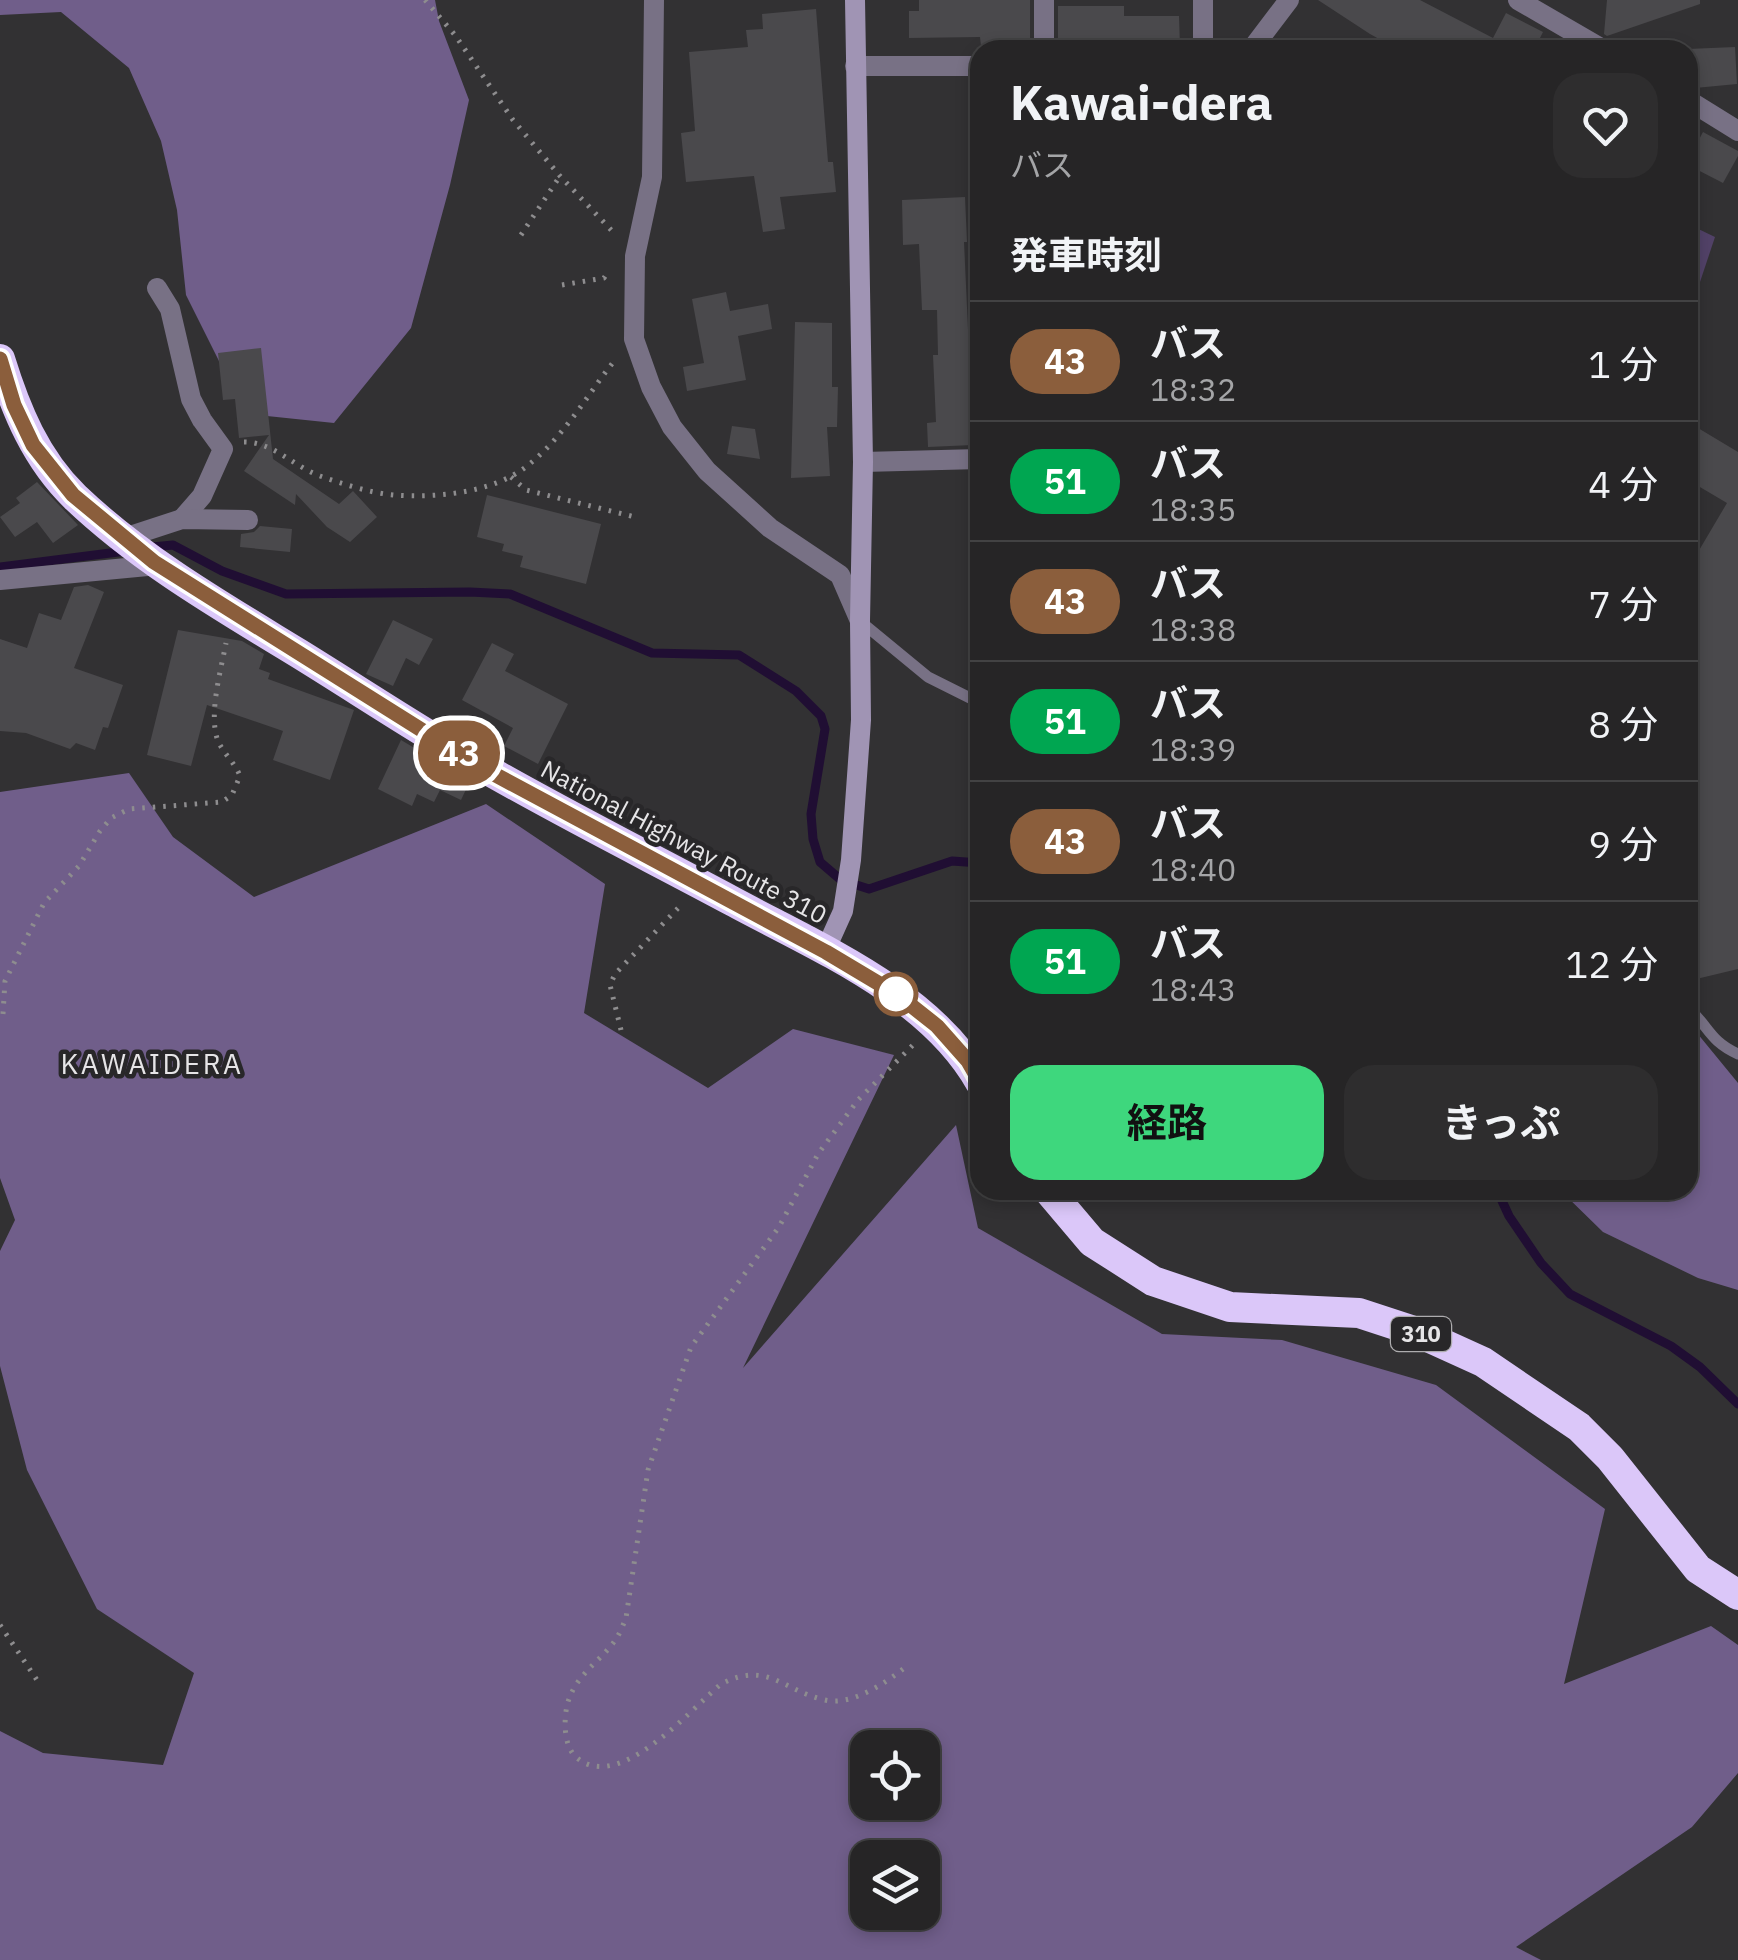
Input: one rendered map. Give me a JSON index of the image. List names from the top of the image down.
{
  "streets": {
    "highway": ["National Highway Route 310", "310"]
  },
  "districts": ["KAWAIDERA"],
  "lines": ["bus line 43"],
  "page": {
    "on_map": "43",
    "heading": [
      ["Kawai-dera", "バス"],
      "発車時刻"
    ],
    "list": [
      {
        "mark": "43",
        "name": "バス",
        "note": "18:32",
        "value": "1 分"
      },
      {
        "mark": "51",
        "name": "バス",
        "note": "18:35",
        "value": "4 分"
      },
      {
        "mark": "43",
        "name": "バス",
        "note": "18:38",
        "value": "7 分"
      },
      {
        "mark": "51",
        "name": "バス",
        "note": "18:39",
        "value": "8 分"
      },
      {
        "mark": "43",
        "name": "バス",
        "note": "18:40",
        "value": "9 分"
      },
      {
        "mark": "51",
        "name": "バス",
        "note": "18:43",
        "value": "12 分"
      }
    ],
    "buttons": ["経路", "きっぷ"]
  }
}
